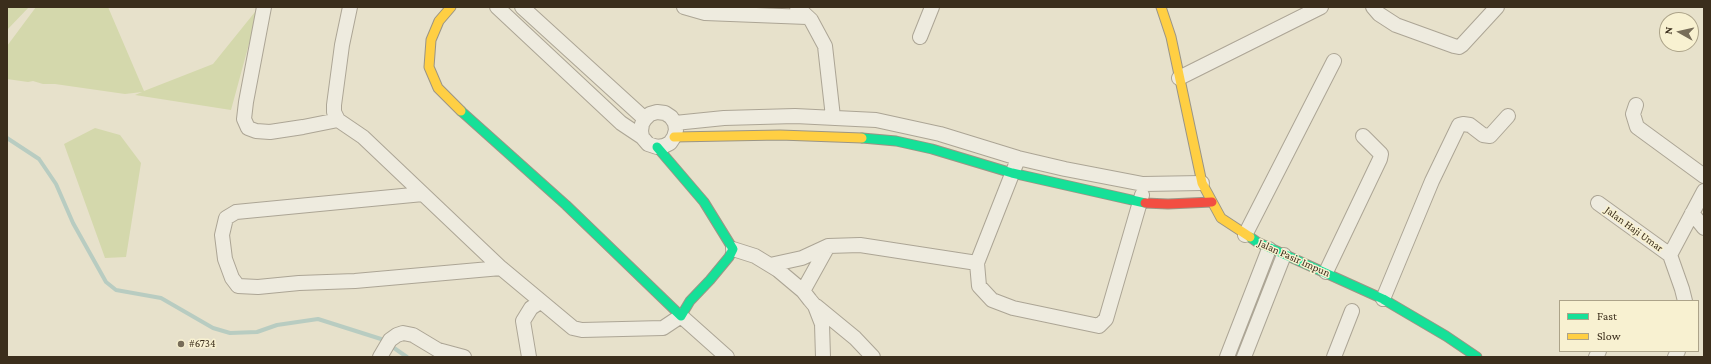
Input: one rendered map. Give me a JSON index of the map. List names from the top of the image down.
{
  "streets": {
    "street": ["Jalan Haji Umar", "Jalan Pasir Impun"]
  },
  "places": ["#6734"],
  "legend": ["Fast", "Slow"],
  "north": "left"
}
